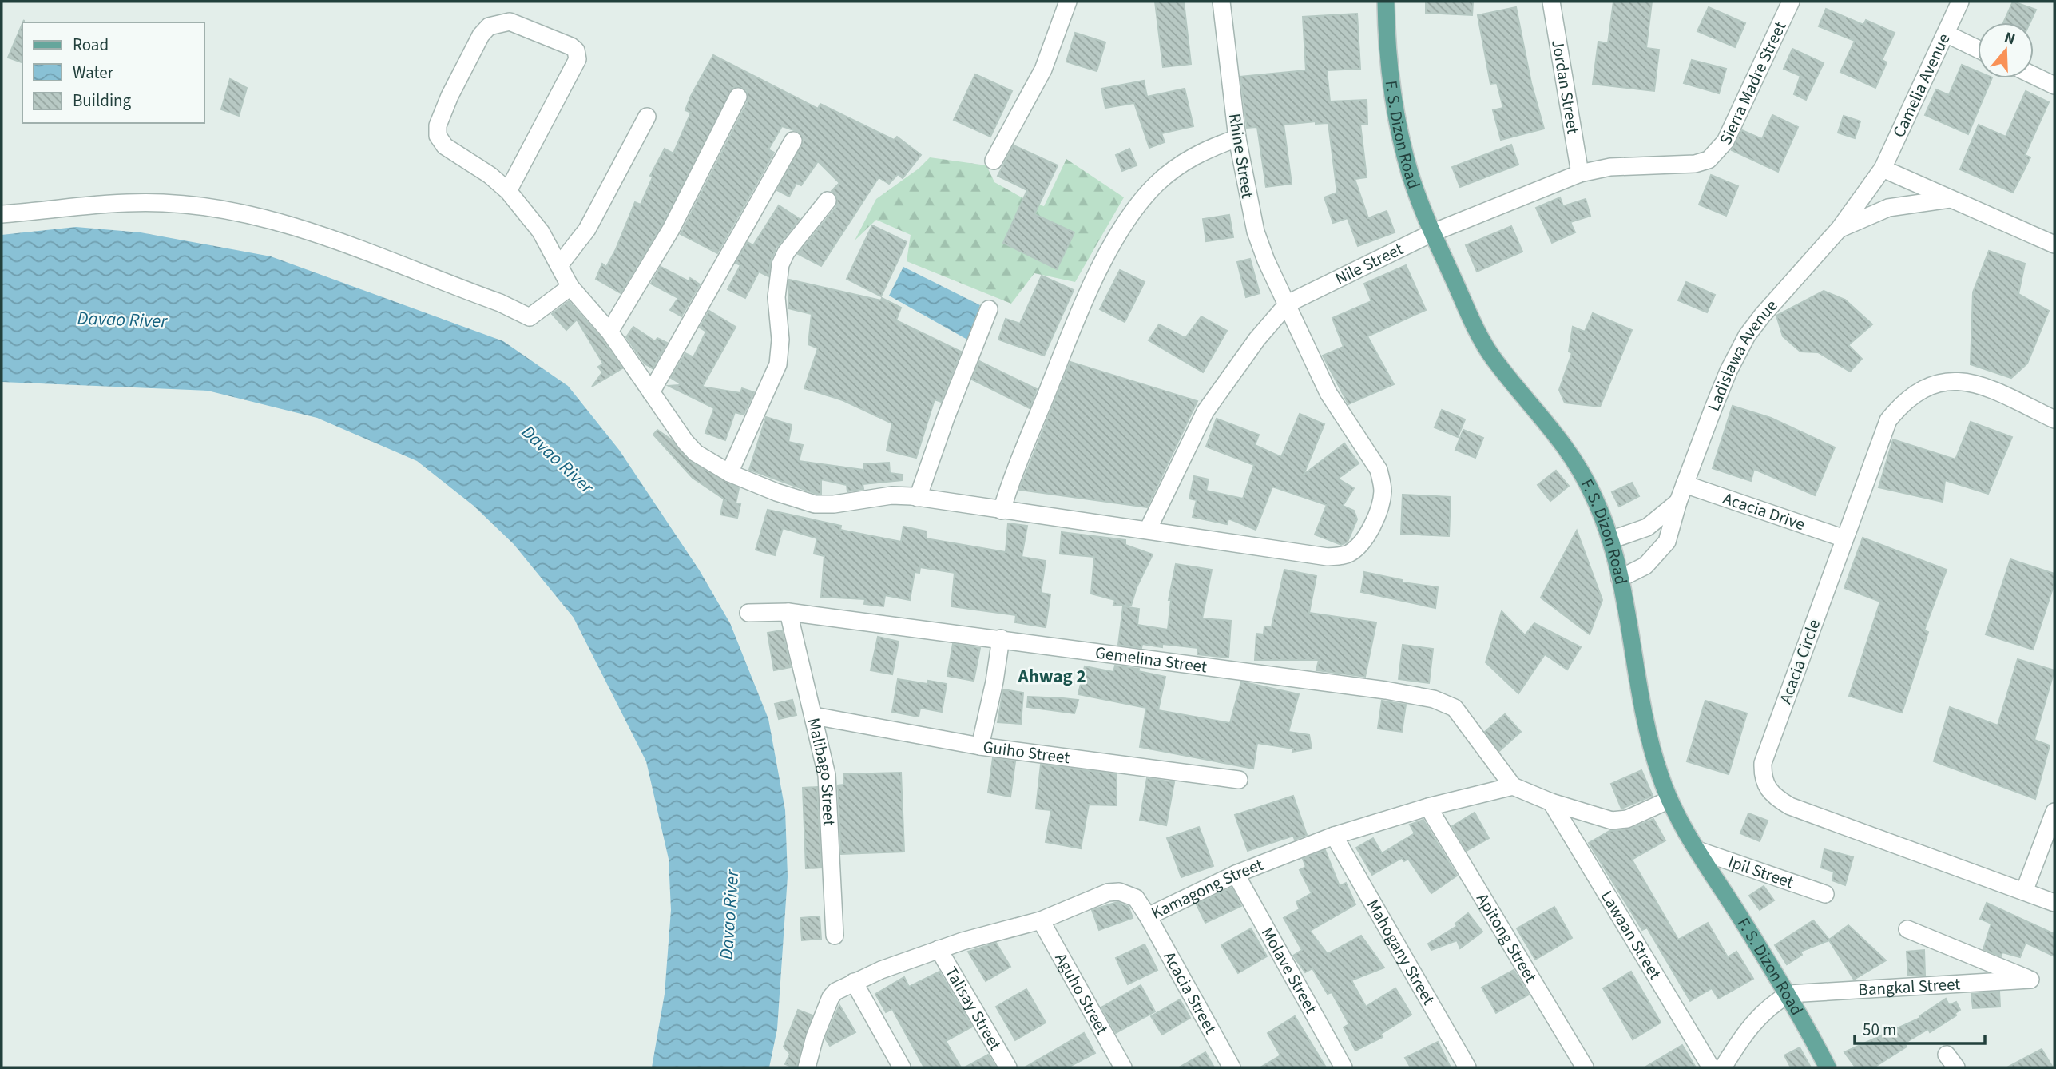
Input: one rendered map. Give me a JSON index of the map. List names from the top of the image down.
{
  "streets": {
    "main road": ["F. S. Dizon Road"],
    "street": [
      "Sierra Madre Street",
      "Camelia Avenue",
      "Jordan Street",
      "Rhine Street",
      "Nile Street",
      "Ladislawa Avenue",
      "Acacia Drive",
      "Gemelina Street",
      "Acacia Circle",
      "Guiho Street",
      "Malibago Street",
      "Ipil Street",
      "Kamagong Street",
      "Lawaan Street",
      "Apitong Street",
      "Mahogany Street",
      "Molave Street",
      "Bangkal Street",
      "Acacia Street",
      "Aguho Street",
      "Talisay Street"
    ]
  },
  "crossings": [
    ["Sierra Madre Street", "Nile Street"],
    ["Camelia Avenue", "Ladislawa Avenue"],
    ["Jordan Street", "Nile Street"],
    ["F. S. Dizon Road", "Nile Street"],
    ["F. S. Dizon Road", "Ladislawa Avenue"],
    ["F. S. Dizon Road", "Ipil Street"],
    ["F. S. Dizon Road", "Bangkal Street"],
    ["Rhine Street", "Nile Street"],
    ["Ladislawa Avenue", "Acacia Drive"],
    ["Acacia Drive", "Acacia Circle"],
    ["Gemelina Street", "Malibago Street"],
    ["Gemelina Street", "Kamagong Street"],
    ["Guiho Street", "Malibago Street"],
    ["Kamagong Street", "Apitong Street"],
    ["Kamagong Street", "Mahogany Street"],
    ["Kamagong Street", "Molave Street"],
    ["Kamagong Street", "Acacia Street"],
    ["Kamagong Street", "Aguho Street"],
    ["Kamagong Street", "Talisay Street"]
  ],
  "districts": ["Ahwag 2"],
  "water": ["Davao River"],
  "legend": ["Road", "Water", "Building"],
  "scale_bar": "50 m",
  "north": "top"
}
